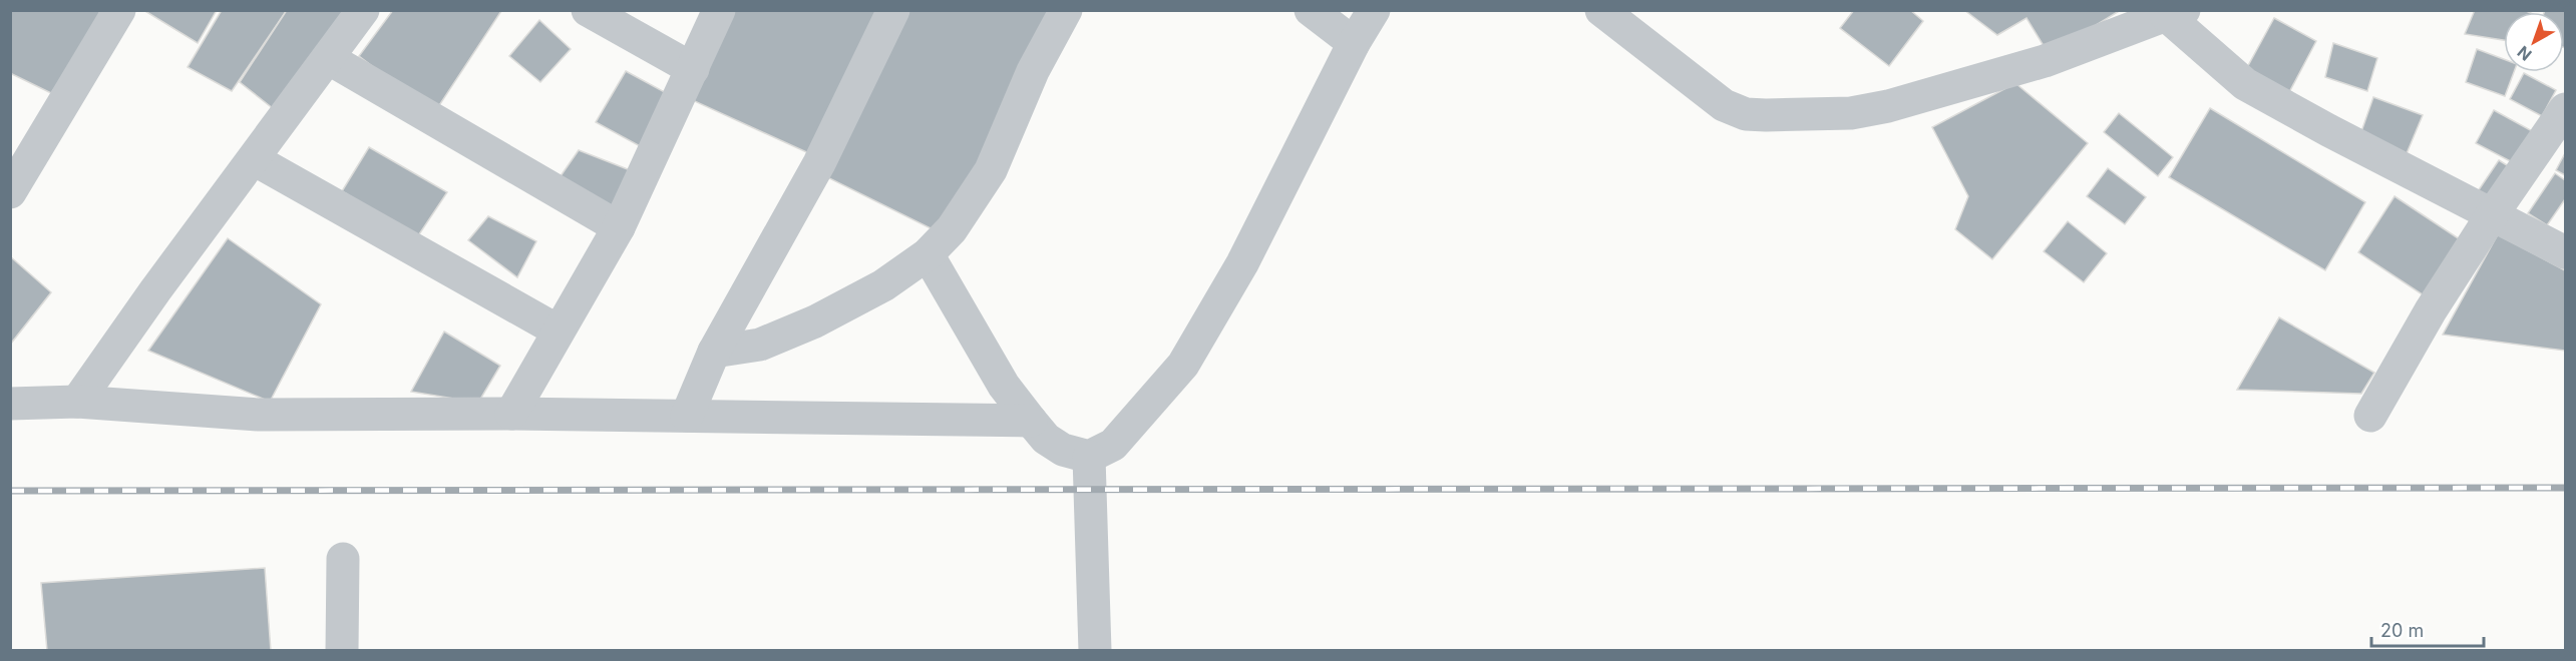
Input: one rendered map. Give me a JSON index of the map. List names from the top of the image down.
{
  "scale_bar": "20 m",
  "north": "bottom left"
}
